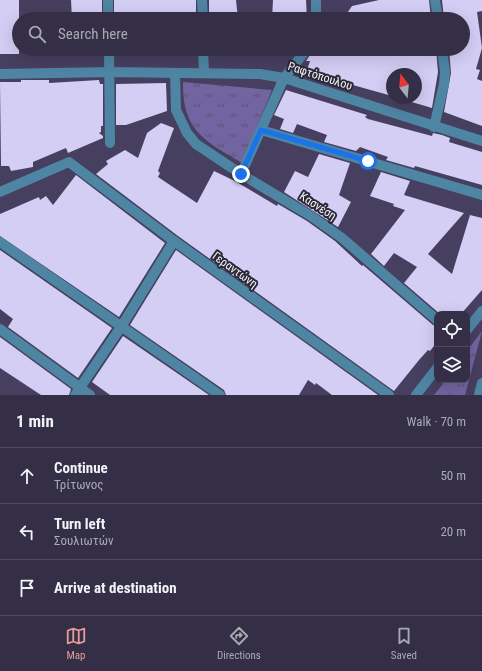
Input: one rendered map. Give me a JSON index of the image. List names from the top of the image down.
{
  "streets": {
    "street": ["Ραφτόπουλου", "Κασνέση", "Γεραντώνη"]
  },
  "crossings": [
    ["Ραφτόπουλου", "Κασνέση"]
  ],
  "north": "top",
  "page": {
    "search": "Search here",
    "heading": ["1 min", "Walk · 70 m"],
    "list": [
      ["Continue", "Τρίτωνος", "50 m"],
      ["Turn left", "Σουλιωτών", "20 m"],
      "Arrive at destination"
    ],
    "nav": ["Map", "Directions", "Saved"]
  }
}
